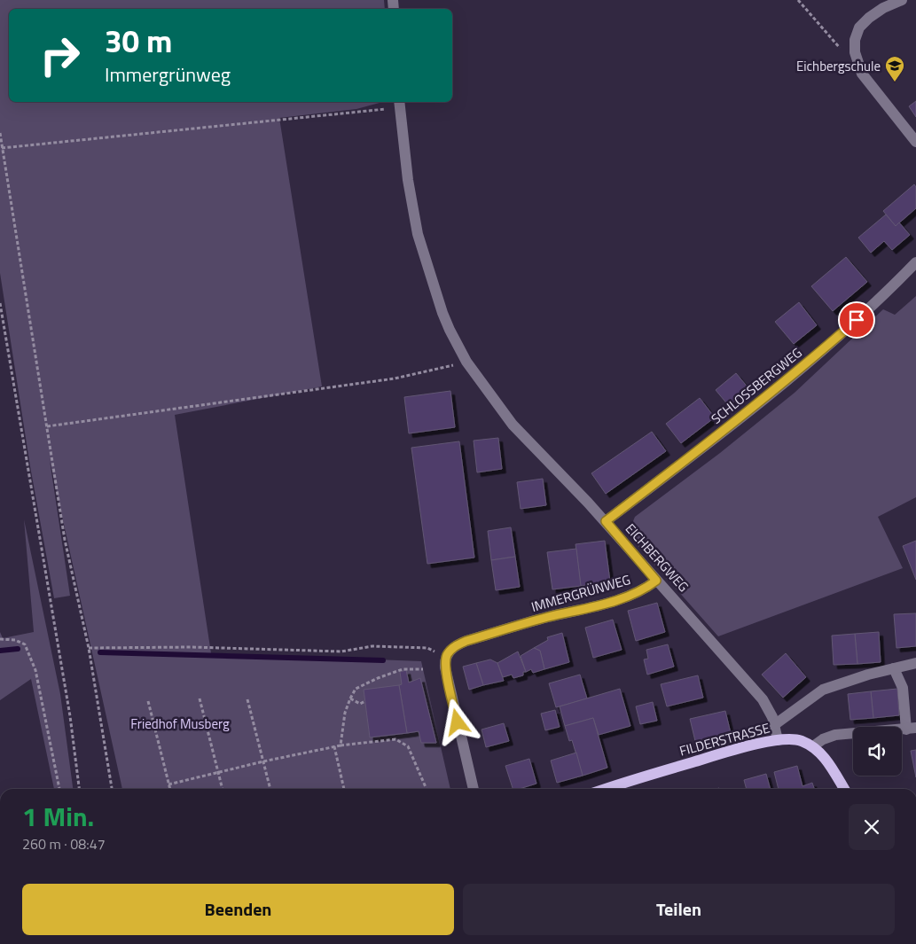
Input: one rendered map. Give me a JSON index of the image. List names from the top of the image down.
{
  "streets": {
    "main road": ["FILDERSTRASSE"],
    "street": ["SCHLOSSBERGWEG", "EICHBERGWEG", "IMMERGRÜNWEG"]
  },
  "crossings": [
    ["SCHLOSSBERGWEG", "EICHBERGWEG"],
    ["EICHBERGWEG", "IMMERGRÜNWEG"],
    ["EICHBERGWEG", "FILDERSTRASSE"]
  ],
  "parks": ["Friedhof Musberg"],
  "places": {
    "school or university": ["Eichbergschule"]
  },
  "page": {
    "turn": ["30 m", "Immergrünweg"],
    "heading": ["1 Min.", "260 m · 08:47"],
    "buttons": ["Beenden", "Teilen"]
  }
}
